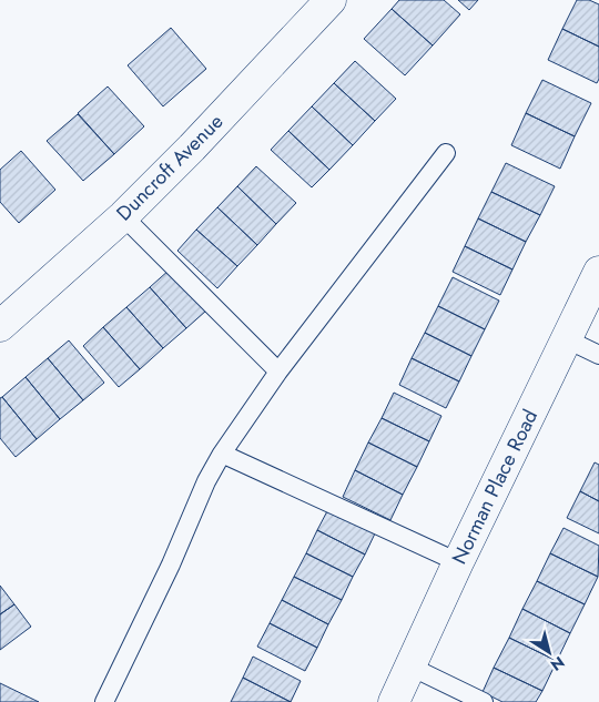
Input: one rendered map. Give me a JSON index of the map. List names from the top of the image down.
{
  "streets": {
    "street": ["Duncroft Avenue", "Norman Place Road"]
  },
  "north": "bottom right"
}
